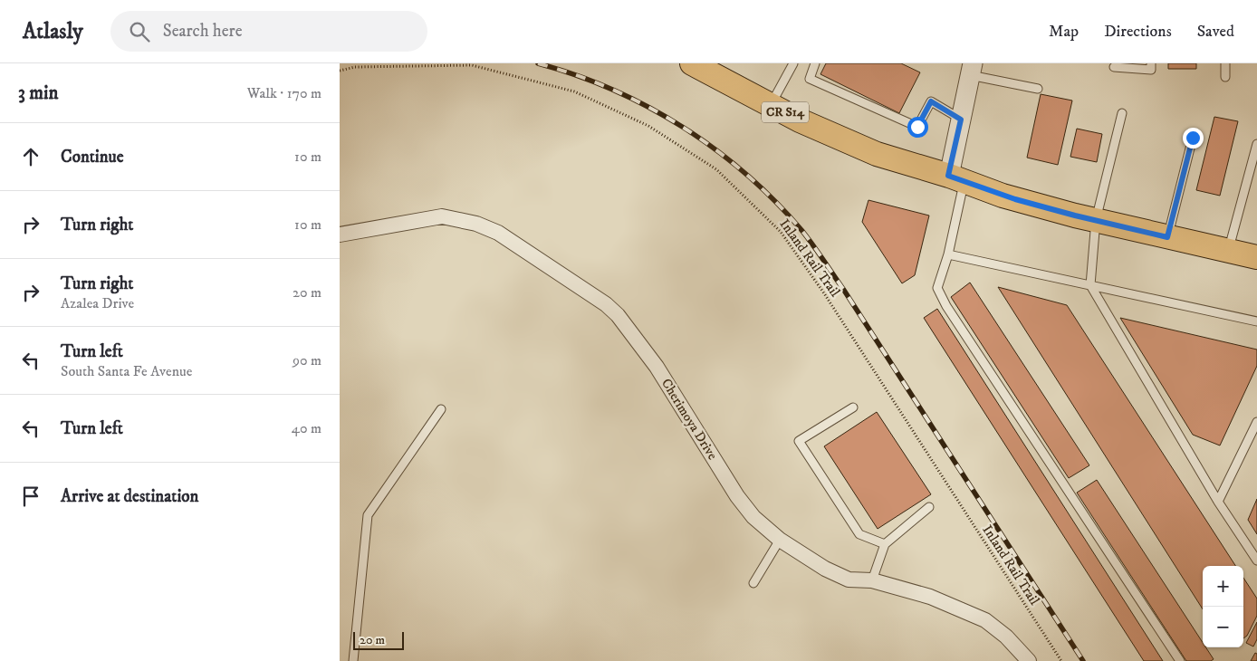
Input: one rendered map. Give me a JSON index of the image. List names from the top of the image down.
{
  "streets": {
    "main road": ["CR S14"],
    "street": ["Cherimoya Drive"],
    "path": ["Inland Rail Trail"]
  },
  "scale_bar": "20 m",
  "page": {
    "header": "Atlasly",
    "search": "Search here",
    "nav": ["Map", "Directions", "Saved"],
    "heading": ["3 min", "Walk · 170 m"],
    "list": [
      ["Continue", "10 m"],
      ["Turn right", "10 m"],
      ["Turn right", "Azalea Drive", "20 m"],
      ["Turn left", "South Santa Fe Avenue", "90 m"],
      ["Turn left", "40 m"],
      "Arrive at destination"
    ],
    "map_buttons": ["+", "−"],
    "scale": "20 m"
  }
}
